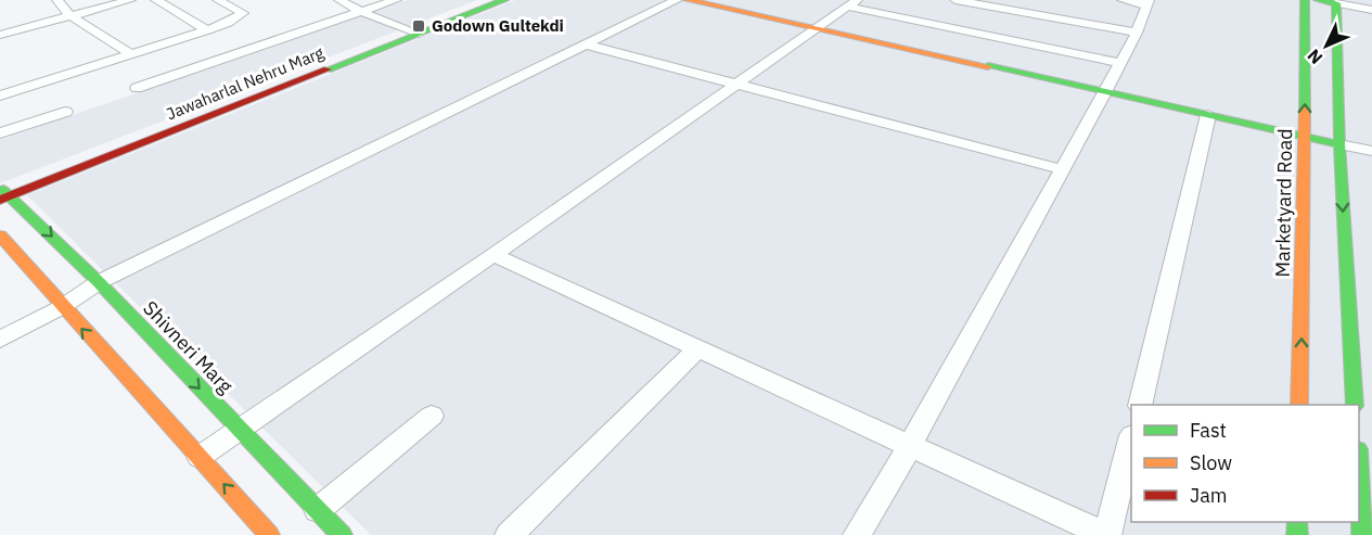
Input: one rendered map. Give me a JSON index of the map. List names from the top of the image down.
{
  "streets": {
    "street": ["Jawaharlal Nehru Marg", "Marketyard Road", "Shivneri Marg"]
  },
  "crossings": [
    ["Jawaharlal Nehru Marg", "Shivneri Marg"]
  ],
  "places": {
    "transit": ["Godown Gultekdi"]
  },
  "legend": ["Fast", "Slow", "Jam"],
  "north": "bottom left"
}
